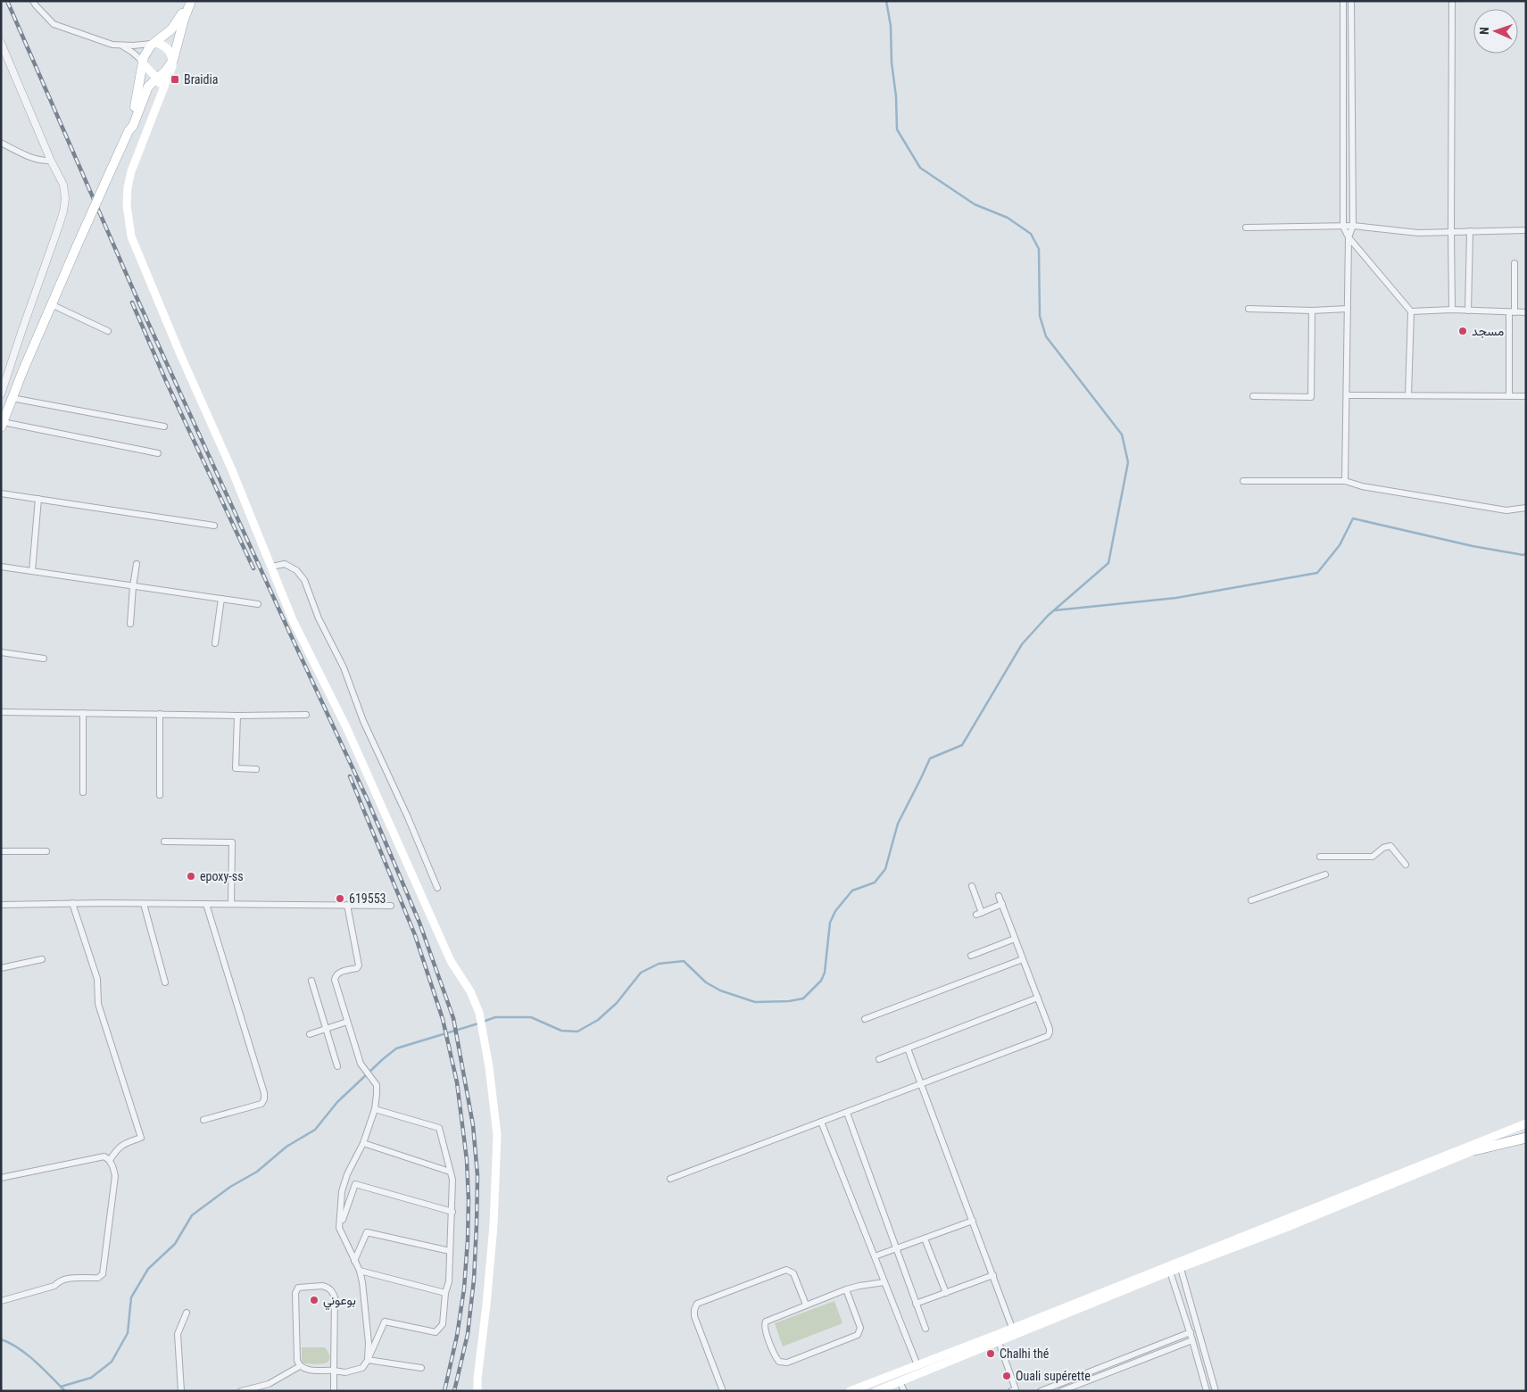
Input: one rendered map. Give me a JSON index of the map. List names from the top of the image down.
{
  "places": {
    "transit": ["Braidia"],
    "other": [
      "مسجد",
      "epoxy-ss",
      "619553",
      "بوعوني",
      "Chalhi thé",
      "Ouali supérette"
    ]
  },
  "north": "left"
}
